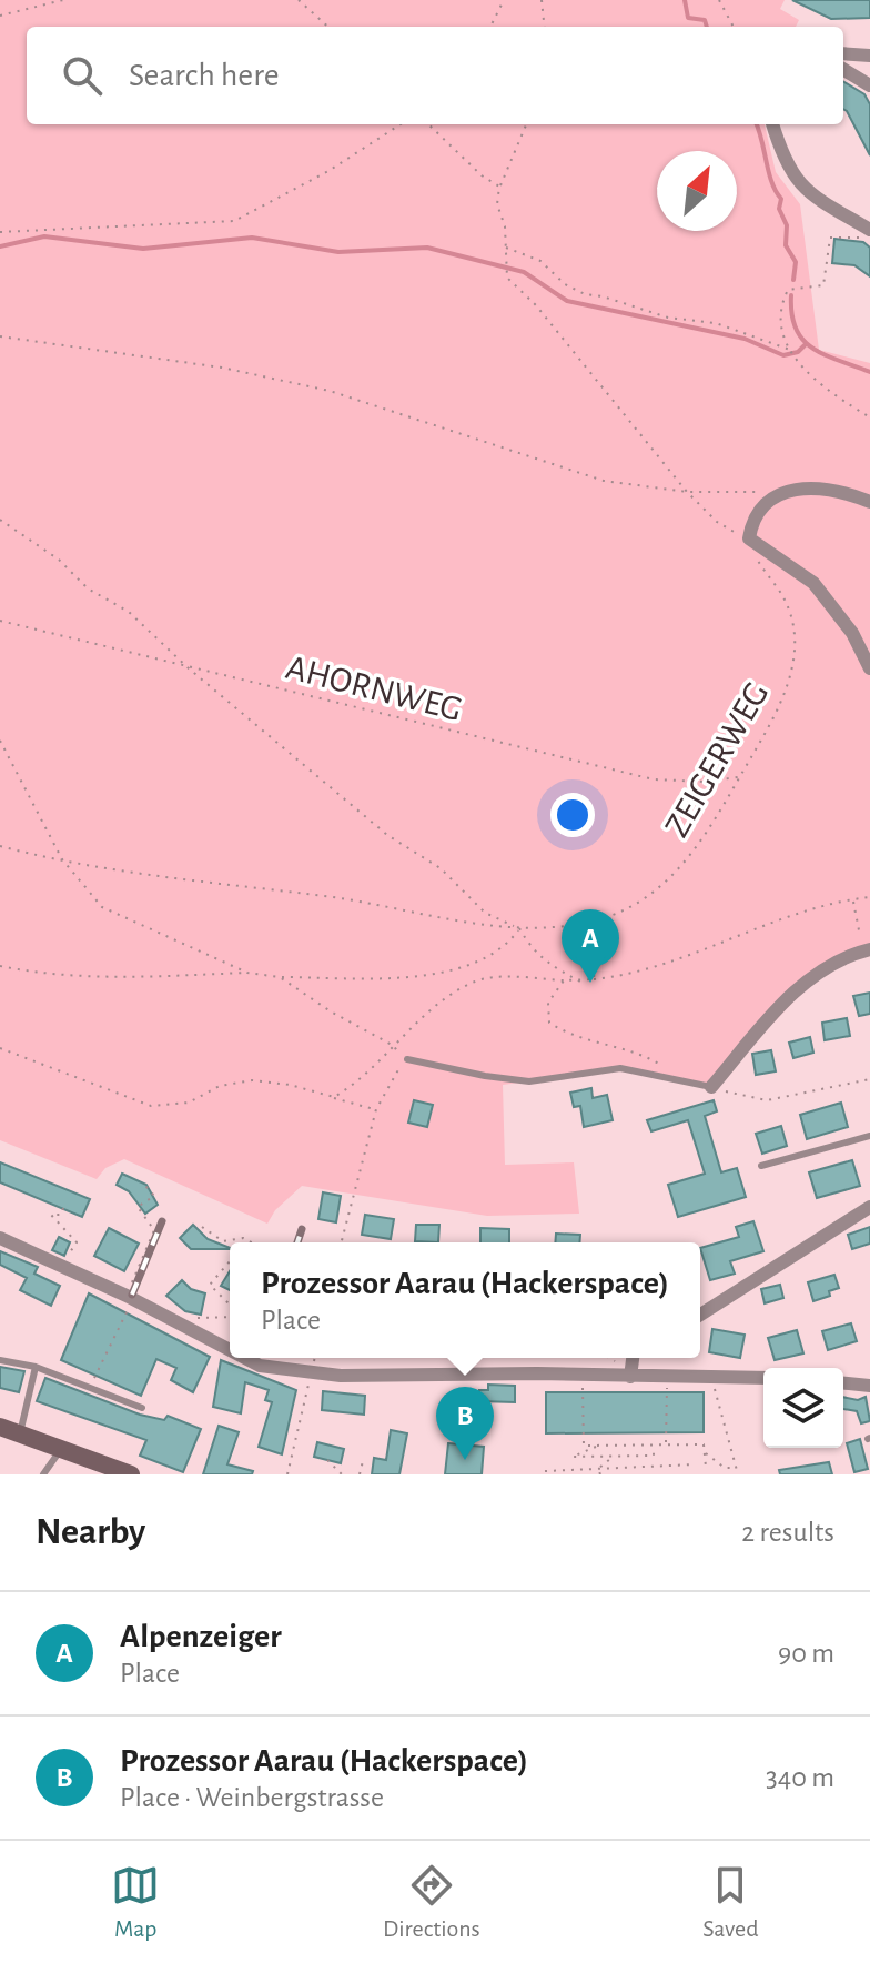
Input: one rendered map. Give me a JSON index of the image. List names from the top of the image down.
{
  "streets": {
    "path": ["AHORNWEG", "ZEIGERWEG"]
  },
  "crossings": [
    ["AHORNWEG", "ZEIGERWEG"]
  ],
  "north": "top right",
  "page": {
    "search": "Search here",
    "pins": ["A", "B"],
    "popup": ["Prozessor Aarau (Hackerspace)", "Place"],
    "heading": ["Nearby", "2 results"],
    "list": [
      {
        "mark": "A",
        "name": "Alpenzeiger",
        "note": "Place",
        "value": "90 m"
      },
      {
        "mark": "B",
        "name": "Prozessor Aarau (Hackerspace)",
        "note": "Place · Weinbergstrasse",
        "value": "340 m"
      }
    ],
    "nav": ["Map", "Directions", "Saved"]
  }
}
